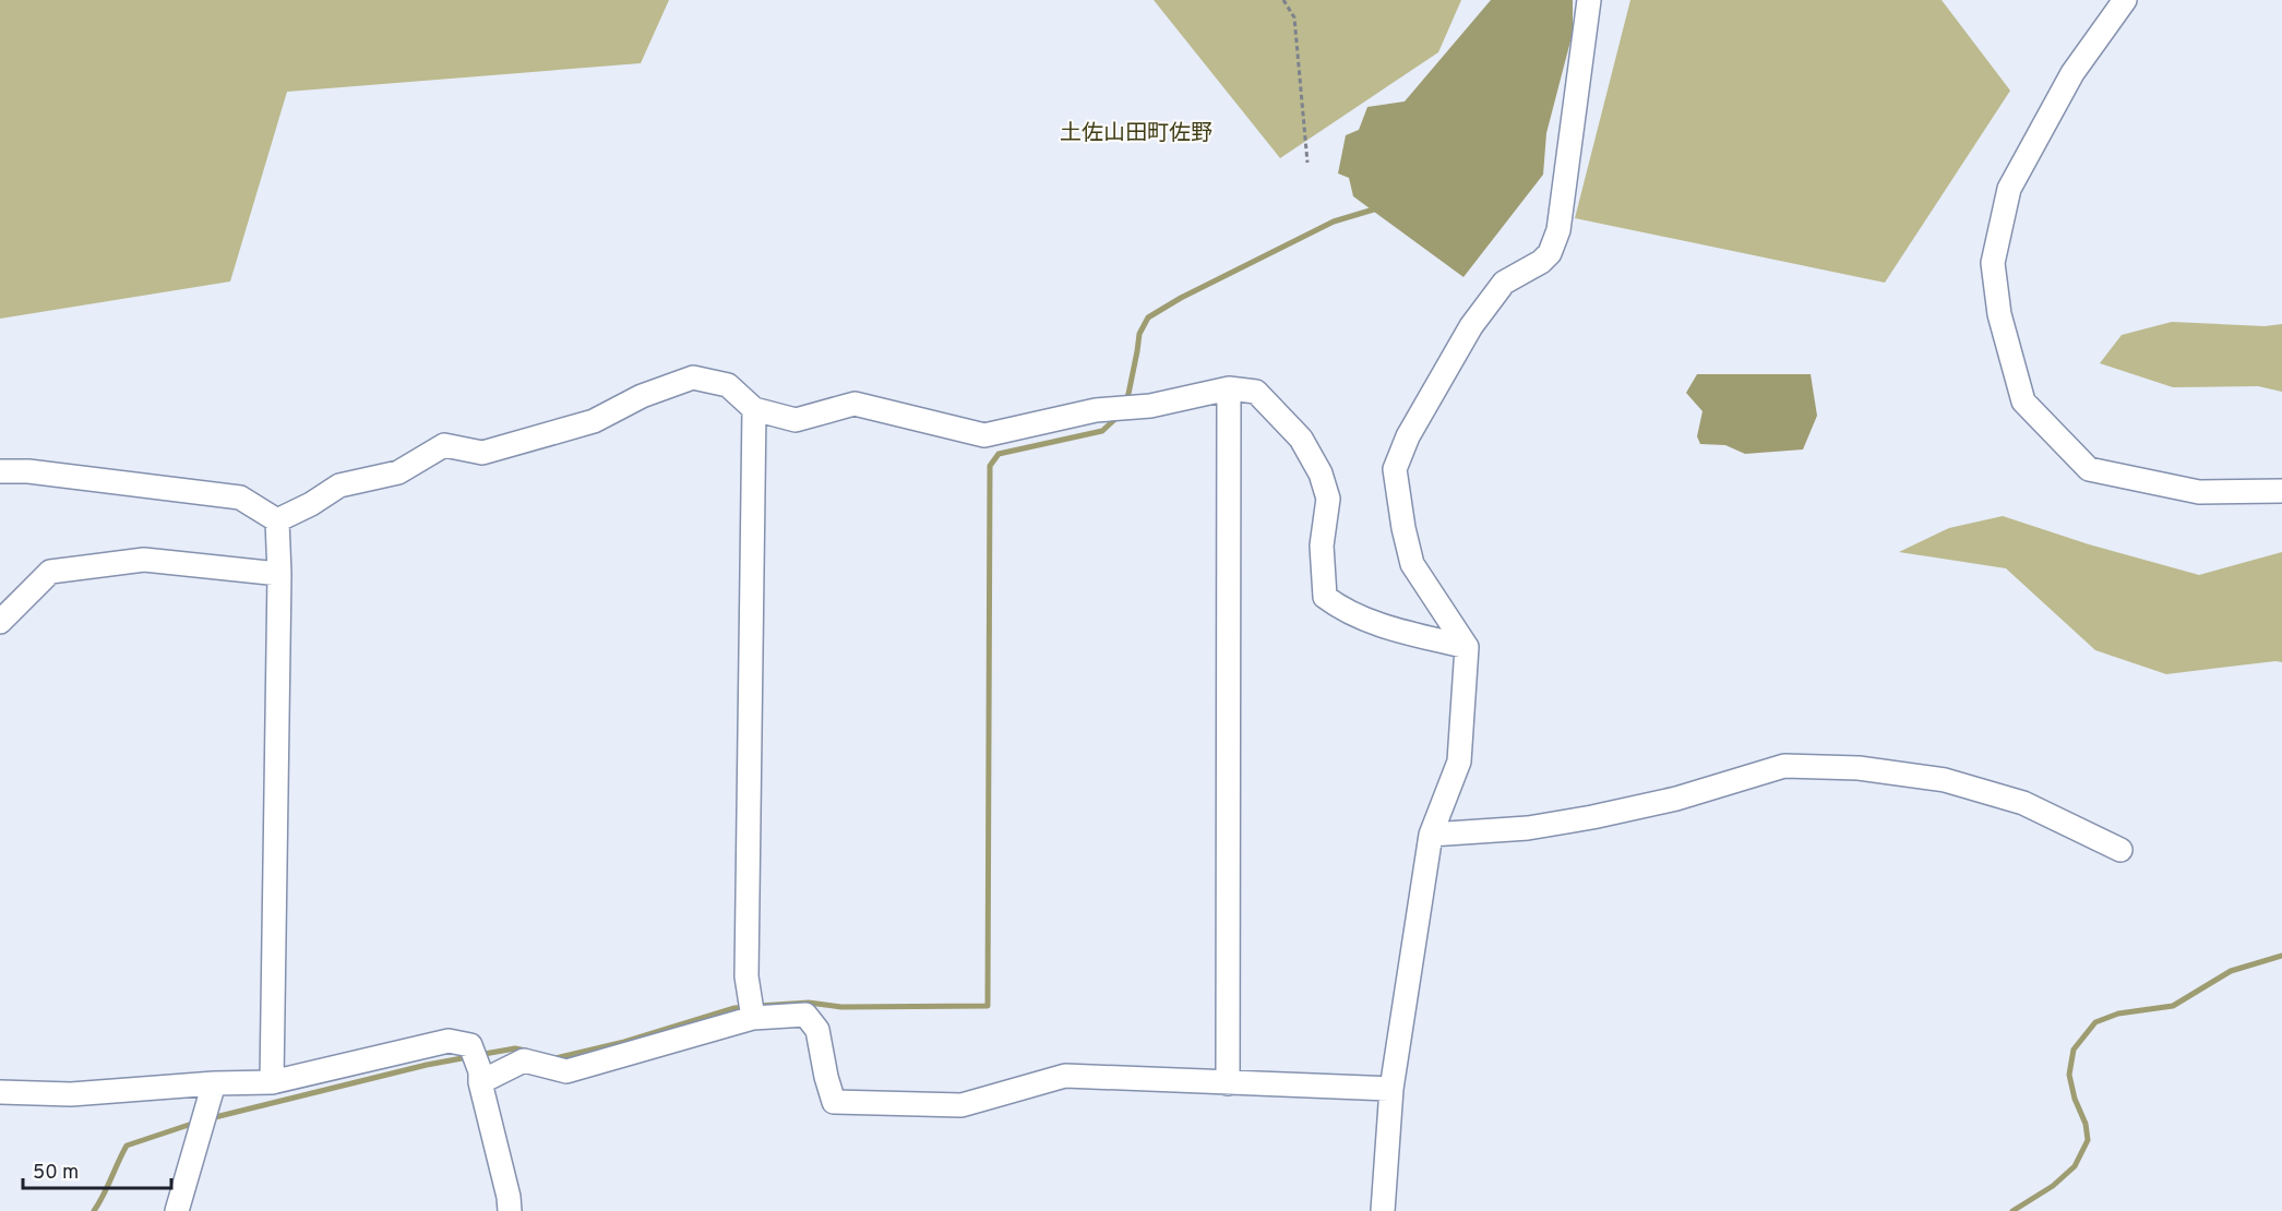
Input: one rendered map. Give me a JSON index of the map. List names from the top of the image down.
{
  "districts": ["土佐山田町佐野"],
  "scale_bar": "50 m"
}
